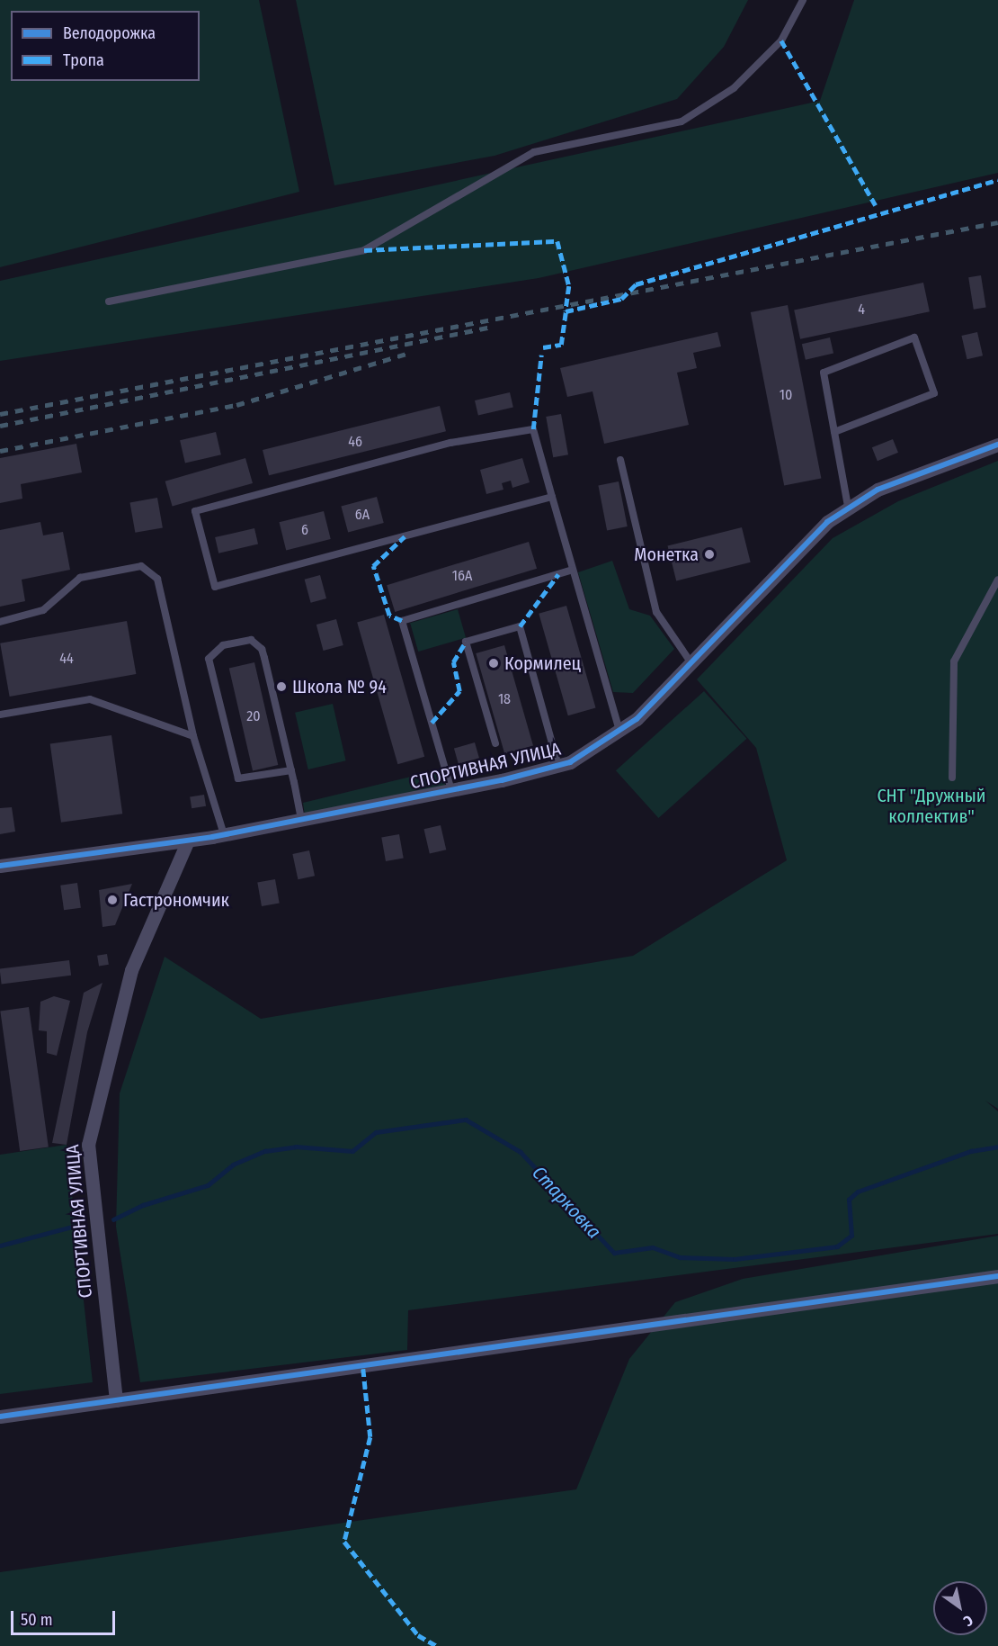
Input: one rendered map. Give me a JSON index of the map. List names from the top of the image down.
{
  "streets": {
    "street": ["СПОРТИВНАЯ УЛИЦА"]
  },
  "water": ["Старковка"],
  "parks": ["СНТ \"Дружный коллектив\""],
  "places": [
    "Монетка",
    "Кормилец",
    "Школа № 94",
    "Гастрономчик"
  ],
  "house_numbers": [
    "4",
    "10",
    "46",
    "6А",
    "6",
    "16А",
    "44",
    "18",
    "20"
  ],
  "legend": ["Велодорожка", "Тропа"],
  "scale_bar": "50 m",
  "north": "bottom right"
}
